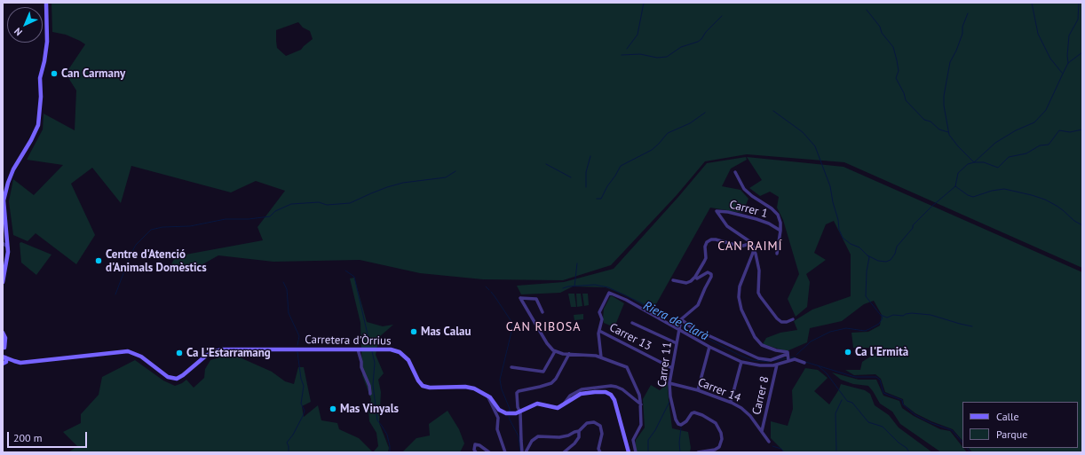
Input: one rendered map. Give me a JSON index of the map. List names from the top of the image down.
{
  "streets": {
    "street": [
      "Carrer 1",
      "Carrer 13",
      "Carretera d'Òrrius",
      "Carrer 11",
      "Carrer 14",
      "Carrer 8"
    ]
  },
  "crossings": [
    ["Carrer 13", "Carrer 11"],
    ["Carrer 11", "Carrer 14"],
    ["Carrer 14", "Carrer 8"]
  ],
  "districts": ["CAN RAIMÍ", "CAN RIBOSA"],
  "water": ["Riera de Clarà"],
  "places": [
    "Can Carmany",
    "Centre d'Atenció d'Animals Domèstics",
    "Mas Calau",
    "Ca l'Ermità",
    "Ca L'Estarramang",
    "Mas Vinyals"
  ],
  "legend": ["Calle", "Parque"],
  "scale_bar": "200 m",
  "north": "bottom left"
}
